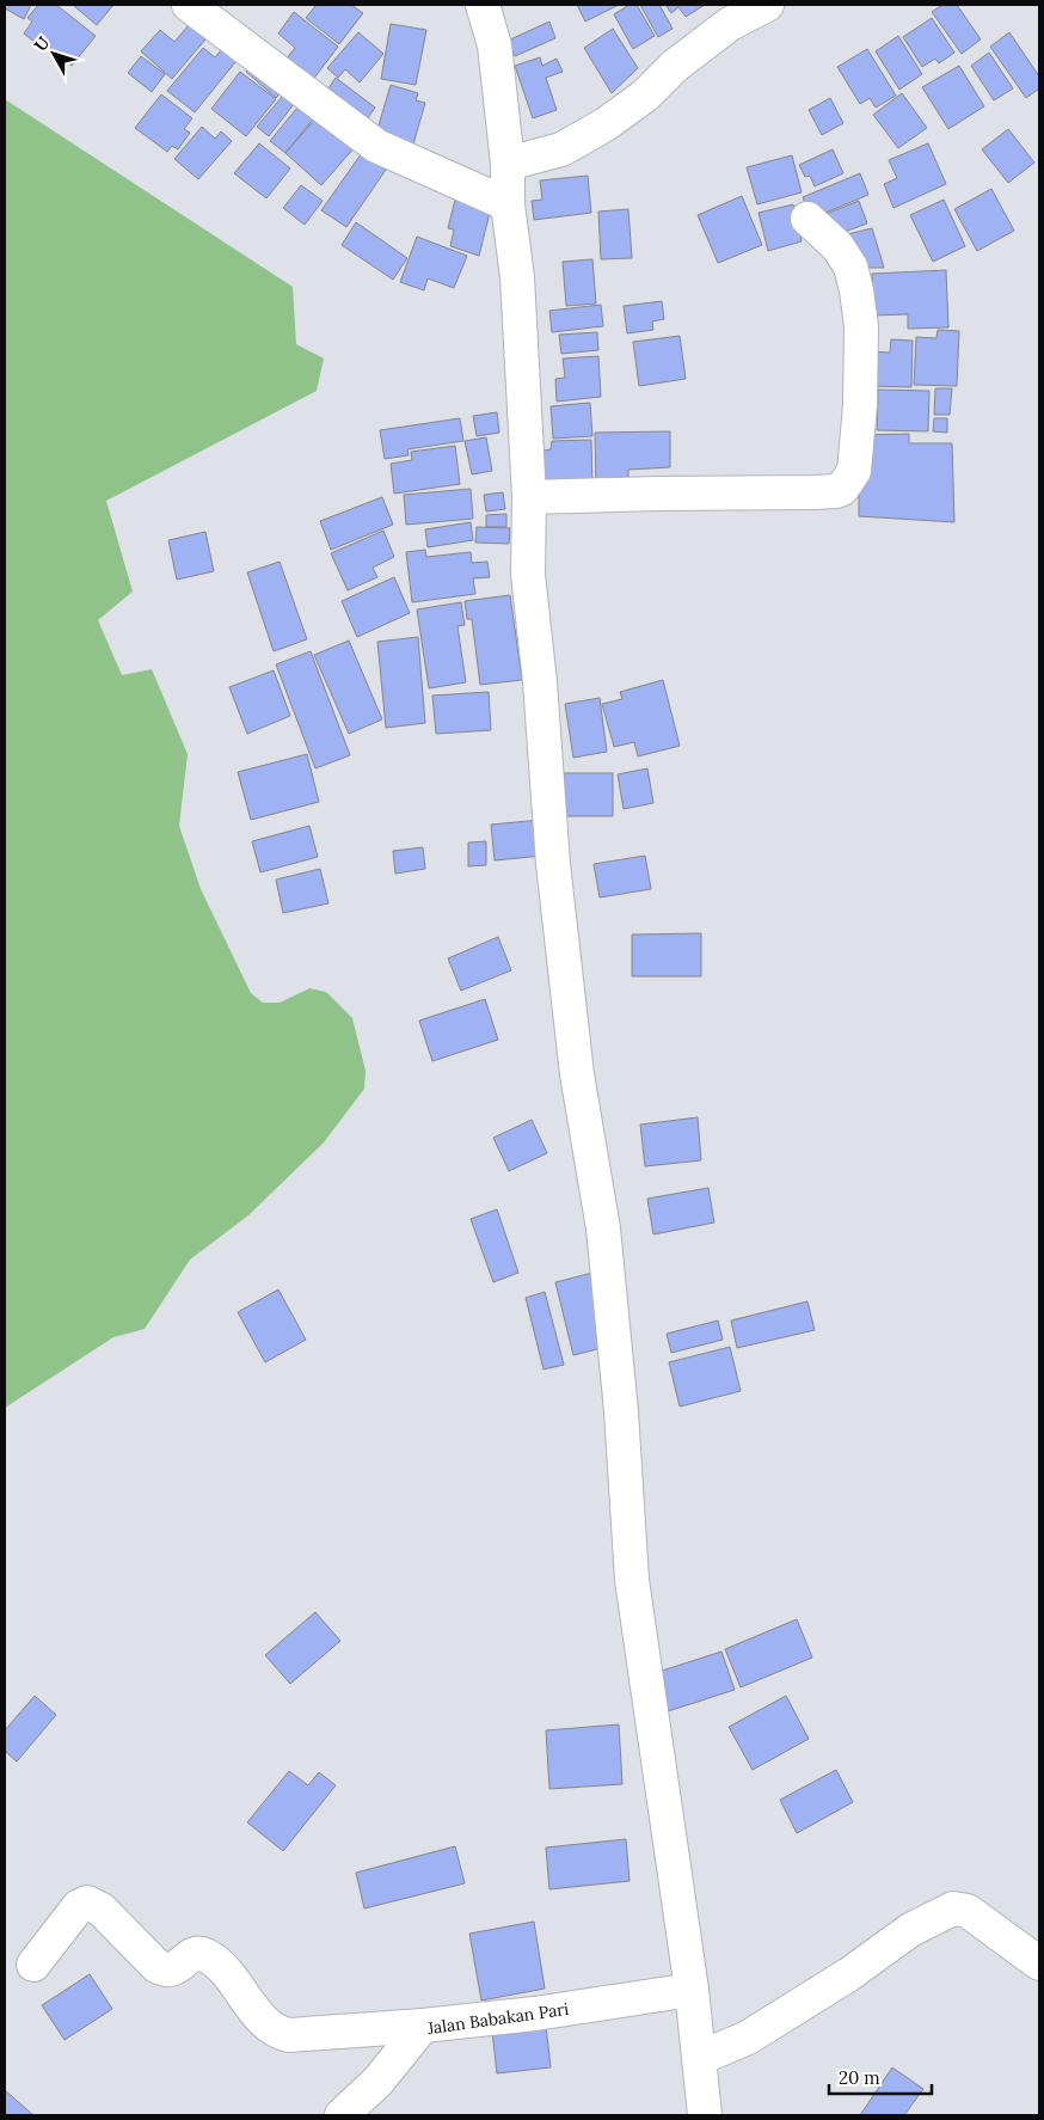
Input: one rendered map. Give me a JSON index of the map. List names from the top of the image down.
{
  "streets": {
    "street": ["Jalan Babakan Pari"]
  },
  "scale_bar": "20 m",
  "north": "top left"
}
